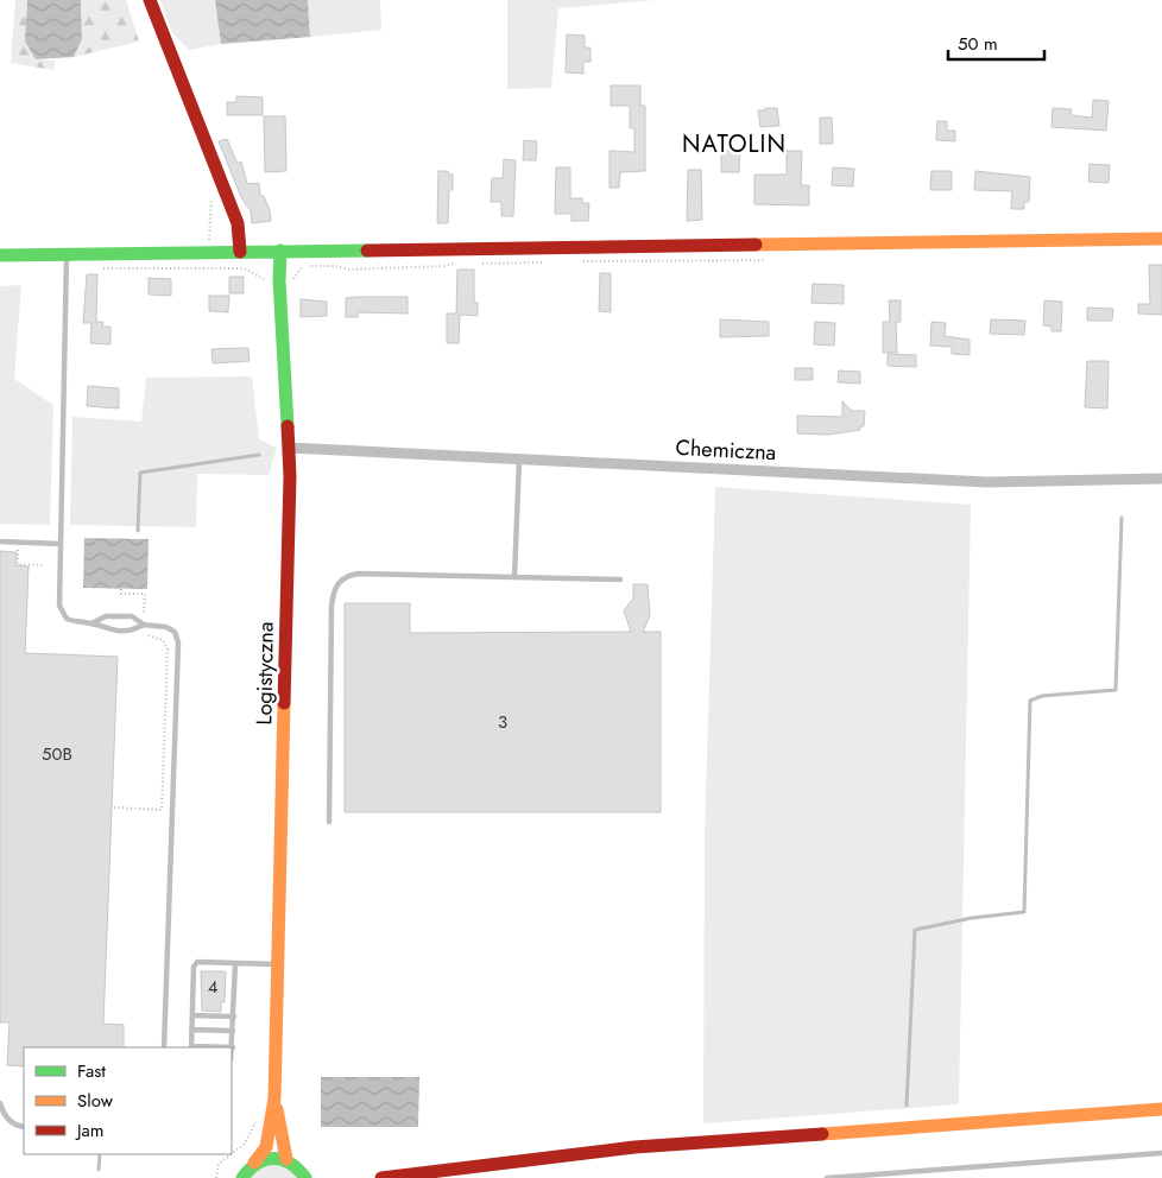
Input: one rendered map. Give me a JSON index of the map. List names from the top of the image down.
{
  "streets": {
    "street": ["Chemiczna", "Logistyczna"]
  },
  "crossings": [
    ["Chemiczna", "Logistyczna"]
  ],
  "districts": ["NATOLIN"],
  "house_numbers": ["3", "50B", "4"],
  "legend": ["Fast", "Slow", "Jam"],
  "scale_bar": "50 m"
}
